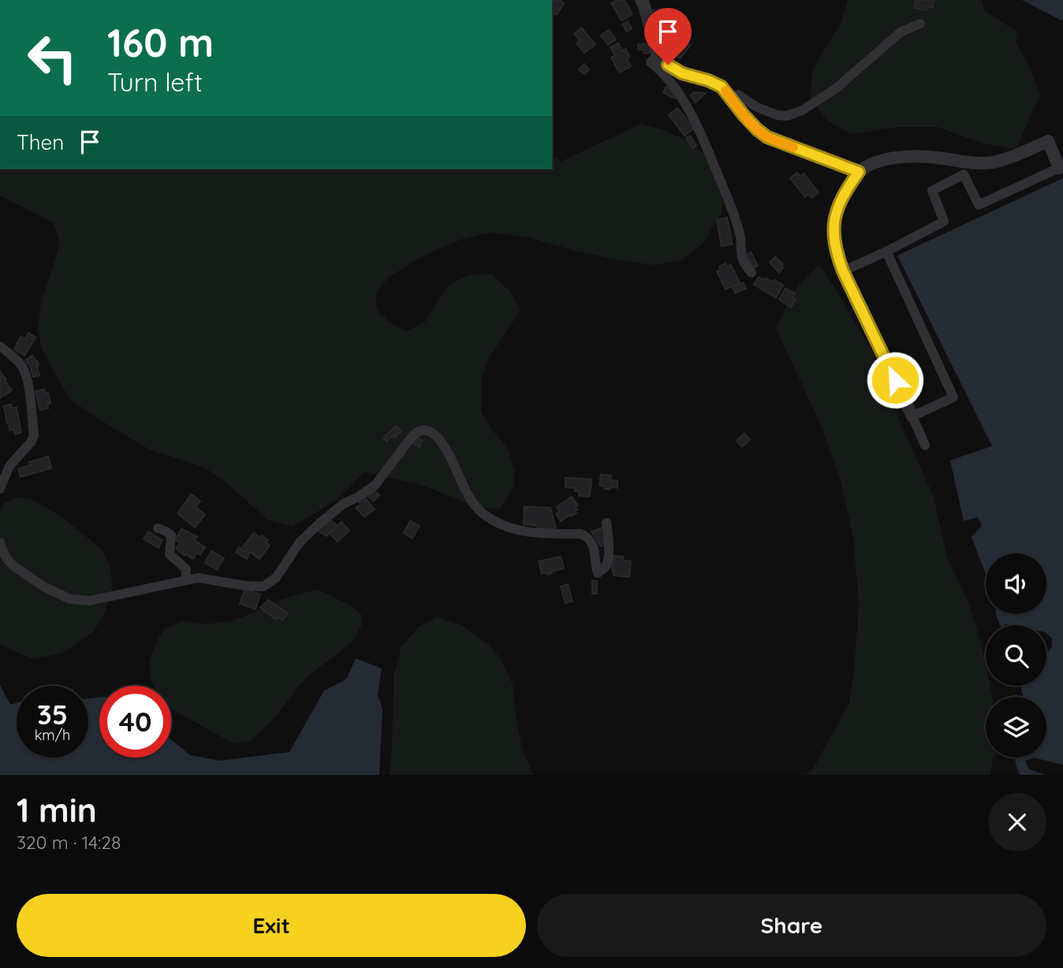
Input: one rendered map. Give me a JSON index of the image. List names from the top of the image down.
{
  "page": {
    "turn": ["160 m", "Turn left"],
    "then": "Then",
    "speed": "35 km/h",
    "limit": "40",
    "heading": ["1 min", "320 m · 14:28"],
    "buttons": ["Exit", "Share"]
  }
}
